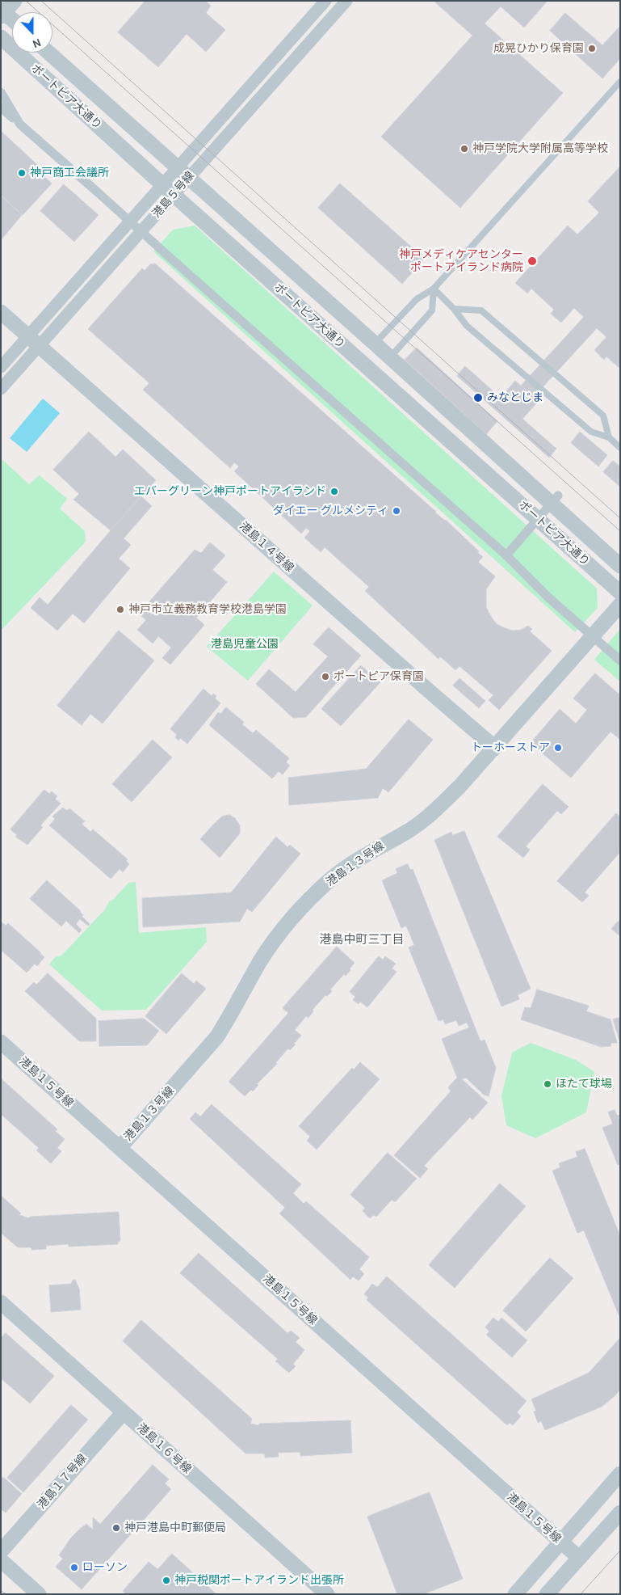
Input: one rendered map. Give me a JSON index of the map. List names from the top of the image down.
{
  "streets": {
    "street": [
      "ポートピア大通り",
      "港島５号線",
      "港島１４号線",
      "港島１３号線",
      "港島１５号線",
      "港島１６号線",
      "港島１７号線"
    ]
  },
  "crossings": [
    ["ポートピア大通り", "港島５号線"],
    ["港島５号線", "港島１４号線"],
    ["港島１４号線", "港島１３号線"],
    ["港島１３号線", "港島１５号線"],
    ["港島１６号線", "港島１７号線"]
  ],
  "districts": ["港島中町三丁目"],
  "parks": ["港島児童公園"],
  "places": [
    "成晃ひかり保育園",
    "神戸学院大学附属高等学校",
    "神戸商工会議所",
    "神戸メディケアセンター ポートアイランド病院",
    "みなとじま",
    "エバーグリーン神戸ポートアイランド",
    "ダイエー グルメシティ",
    "神戸市立義務教育学校港島学園",
    "ポートピア保育園",
    "トーホーストア",
    "ほたて球場",
    "神戸港島中町郵便局",
    "ローソン",
    "神戸税関ポートアイランド出張所"
  ],
  "north": "bottom"
}
